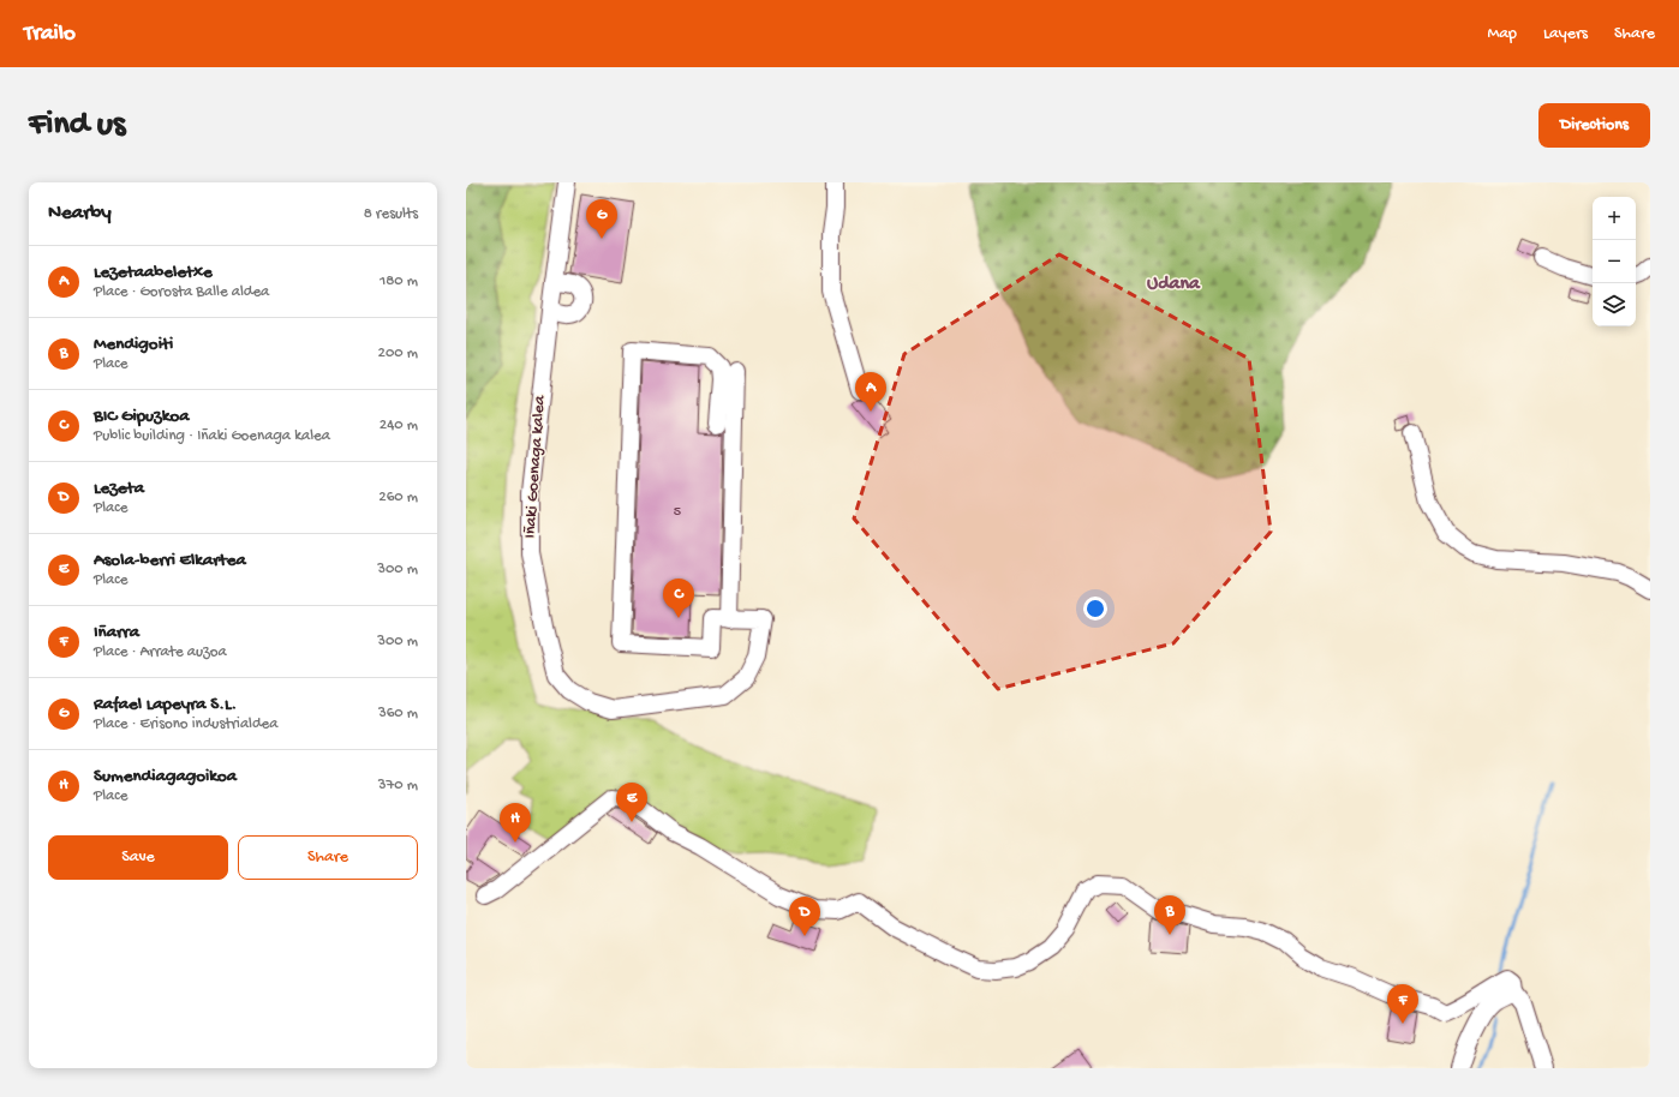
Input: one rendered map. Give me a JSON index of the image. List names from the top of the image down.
{
  "streets": {
    "street": ["Iñaki Goenaga kalea"]
  },
  "districts": ["Udana"],
  "house_numbers": ["5"],
  "page": {
    "header": "Trailo",
    "nav": ["Map", "Layers", "Share"],
    "buttons": [
      "Directions",
      ["Save", "Share"]
    ],
    "title": "Find us",
    "heading": ["Nearby", "8 results"],
    "map_buttons": ["+", "−"],
    "pins": [
      "G",
      "A",
      "C",
      "E",
      "H",
      "B",
      "D",
      "F"
    ],
    "list": [
      {
        "mark": "A",
        "name": "Lezetaabeletxe",
        "note": "Place · Gorosta Balle aldea",
        "value": "180 m"
      },
      {
        "mark": "B",
        "name": "Mendigoiti",
        "note": "Place",
        "value": "200 m"
      },
      {
        "mark": "C",
        "name": "BIC Gipuzkoa",
        "note": "Public building · Iñaki Goenaga kalea",
        "value": "240 m"
      },
      {
        "mark": "D",
        "name": "Lezeta",
        "note": "Place",
        "value": "260 m"
      },
      {
        "mark": "E",
        "name": "Asola-berri Elkartea",
        "note": "Place",
        "value": "300 m"
      },
      {
        "mark": "F",
        "name": "Iñarra",
        "note": "Place · Arrate auzoa",
        "value": "300 m"
      },
      {
        "mark": "G",
        "name": "Rafael Lapeyra S.L.",
        "note": "Place · Erisono industrialdea",
        "value": "360 m"
      },
      {
        "mark": "H",
        "name": "Sumendiagagoikoa",
        "note": "Place",
        "value": "370 m"
      }
    ]
  }
}
